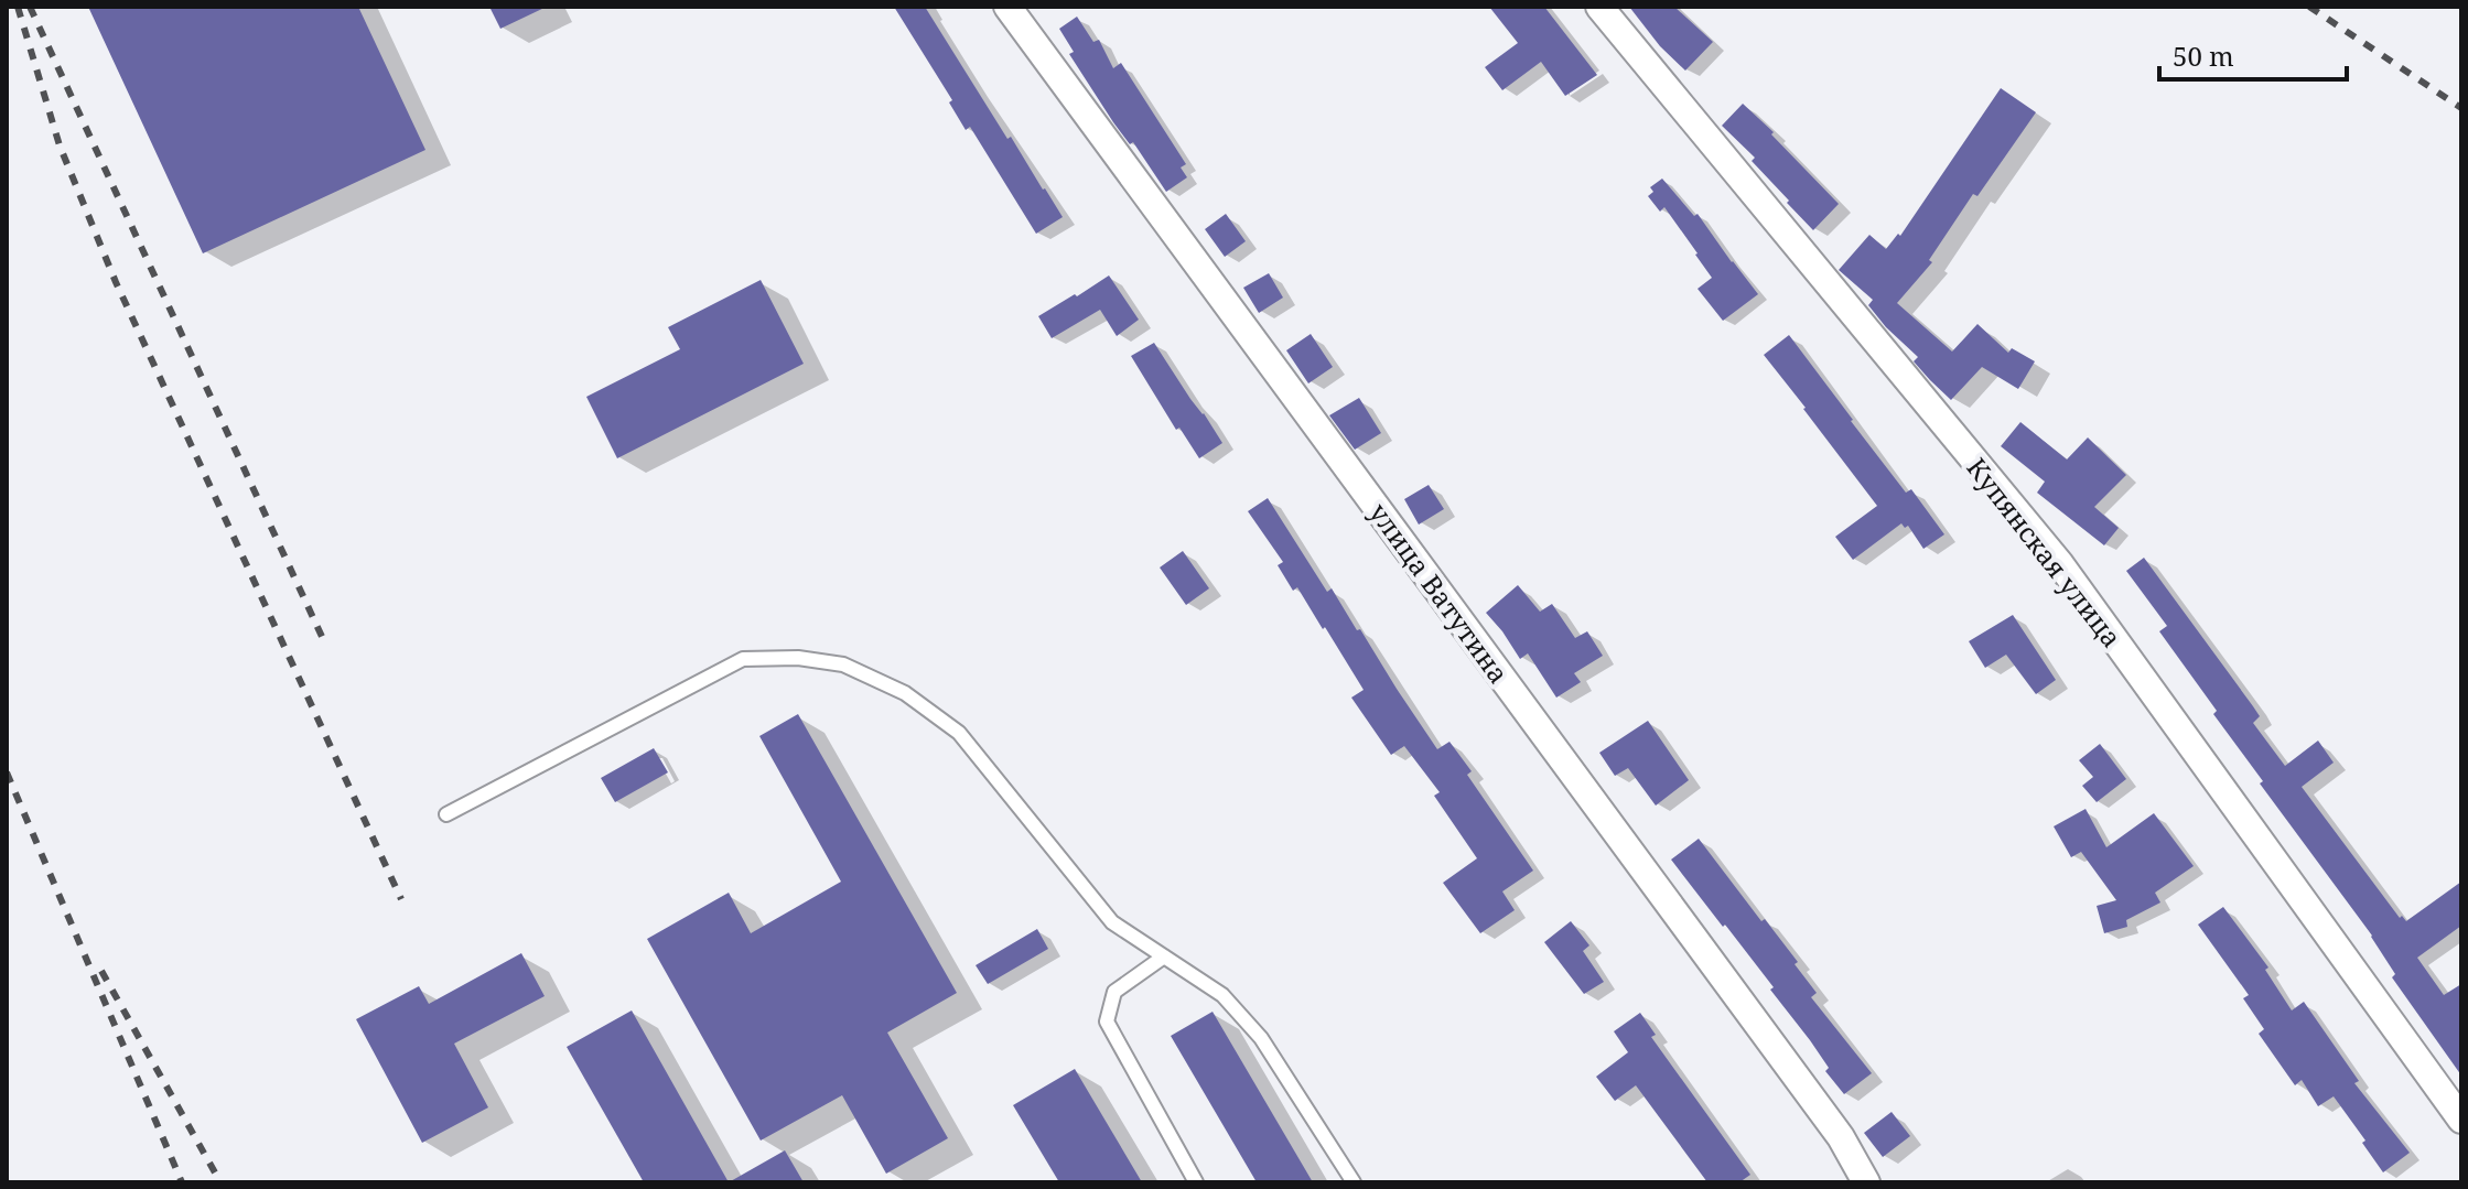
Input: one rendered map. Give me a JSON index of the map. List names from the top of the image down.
{
  "streets": {
    "street": ["Купянская улица", "улица Ватутина"]
  },
  "scale_bar": "50 m"
}
